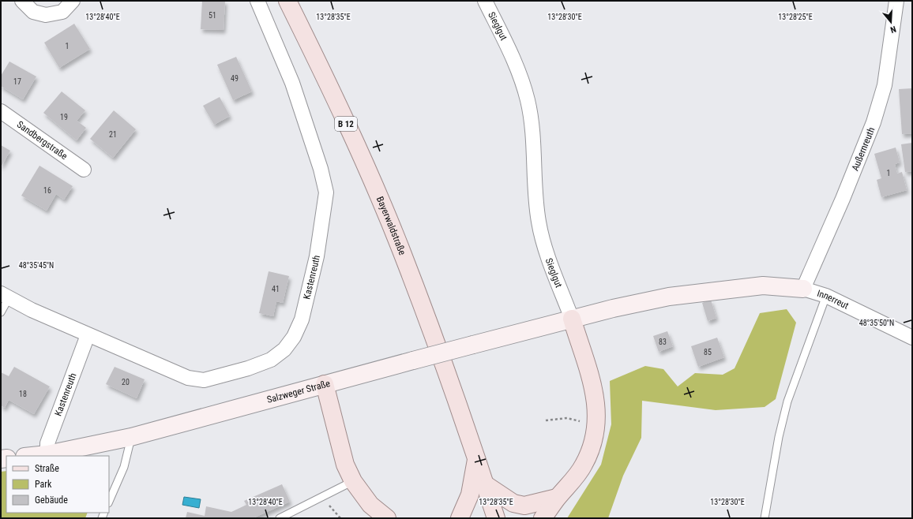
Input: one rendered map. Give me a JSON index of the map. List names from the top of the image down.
{
  "streets": {
    "main road": ["B 12", "Bayerwaldstraße", "Salzweger Straße"],
    "street": [
      "Sieglgut",
      "Sandbergstraße",
      "Außernreuth",
      "Kastenreuth",
      "Innerreut"
    ]
  },
  "crossings": [
    ["Sieglgut", "Salzweger Straße"],
    ["B 12", "Bayerwaldstraße"],
    ["Außernreuth", "Innerreut"],
    ["Kastenreuth", "Salzweger Straße"]
  ],
  "house_numbers": [
    "51",
    "1",
    "49",
    "17",
    "19",
    "21",
    "1",
    "16",
    "41",
    "83",
    "85",
    "20",
    "18"
  ],
  "legend": ["Straße", "Park", "Gebäude"],
  "north": "bottom",
  "coordinates": [
    "13°28'40\"E",
    "13°28'35\"E",
    "13°28'30\"E",
    "13°28'25\"E",
    "48°35'45\"N",
    "48°35'50\"N"
  ]
}
